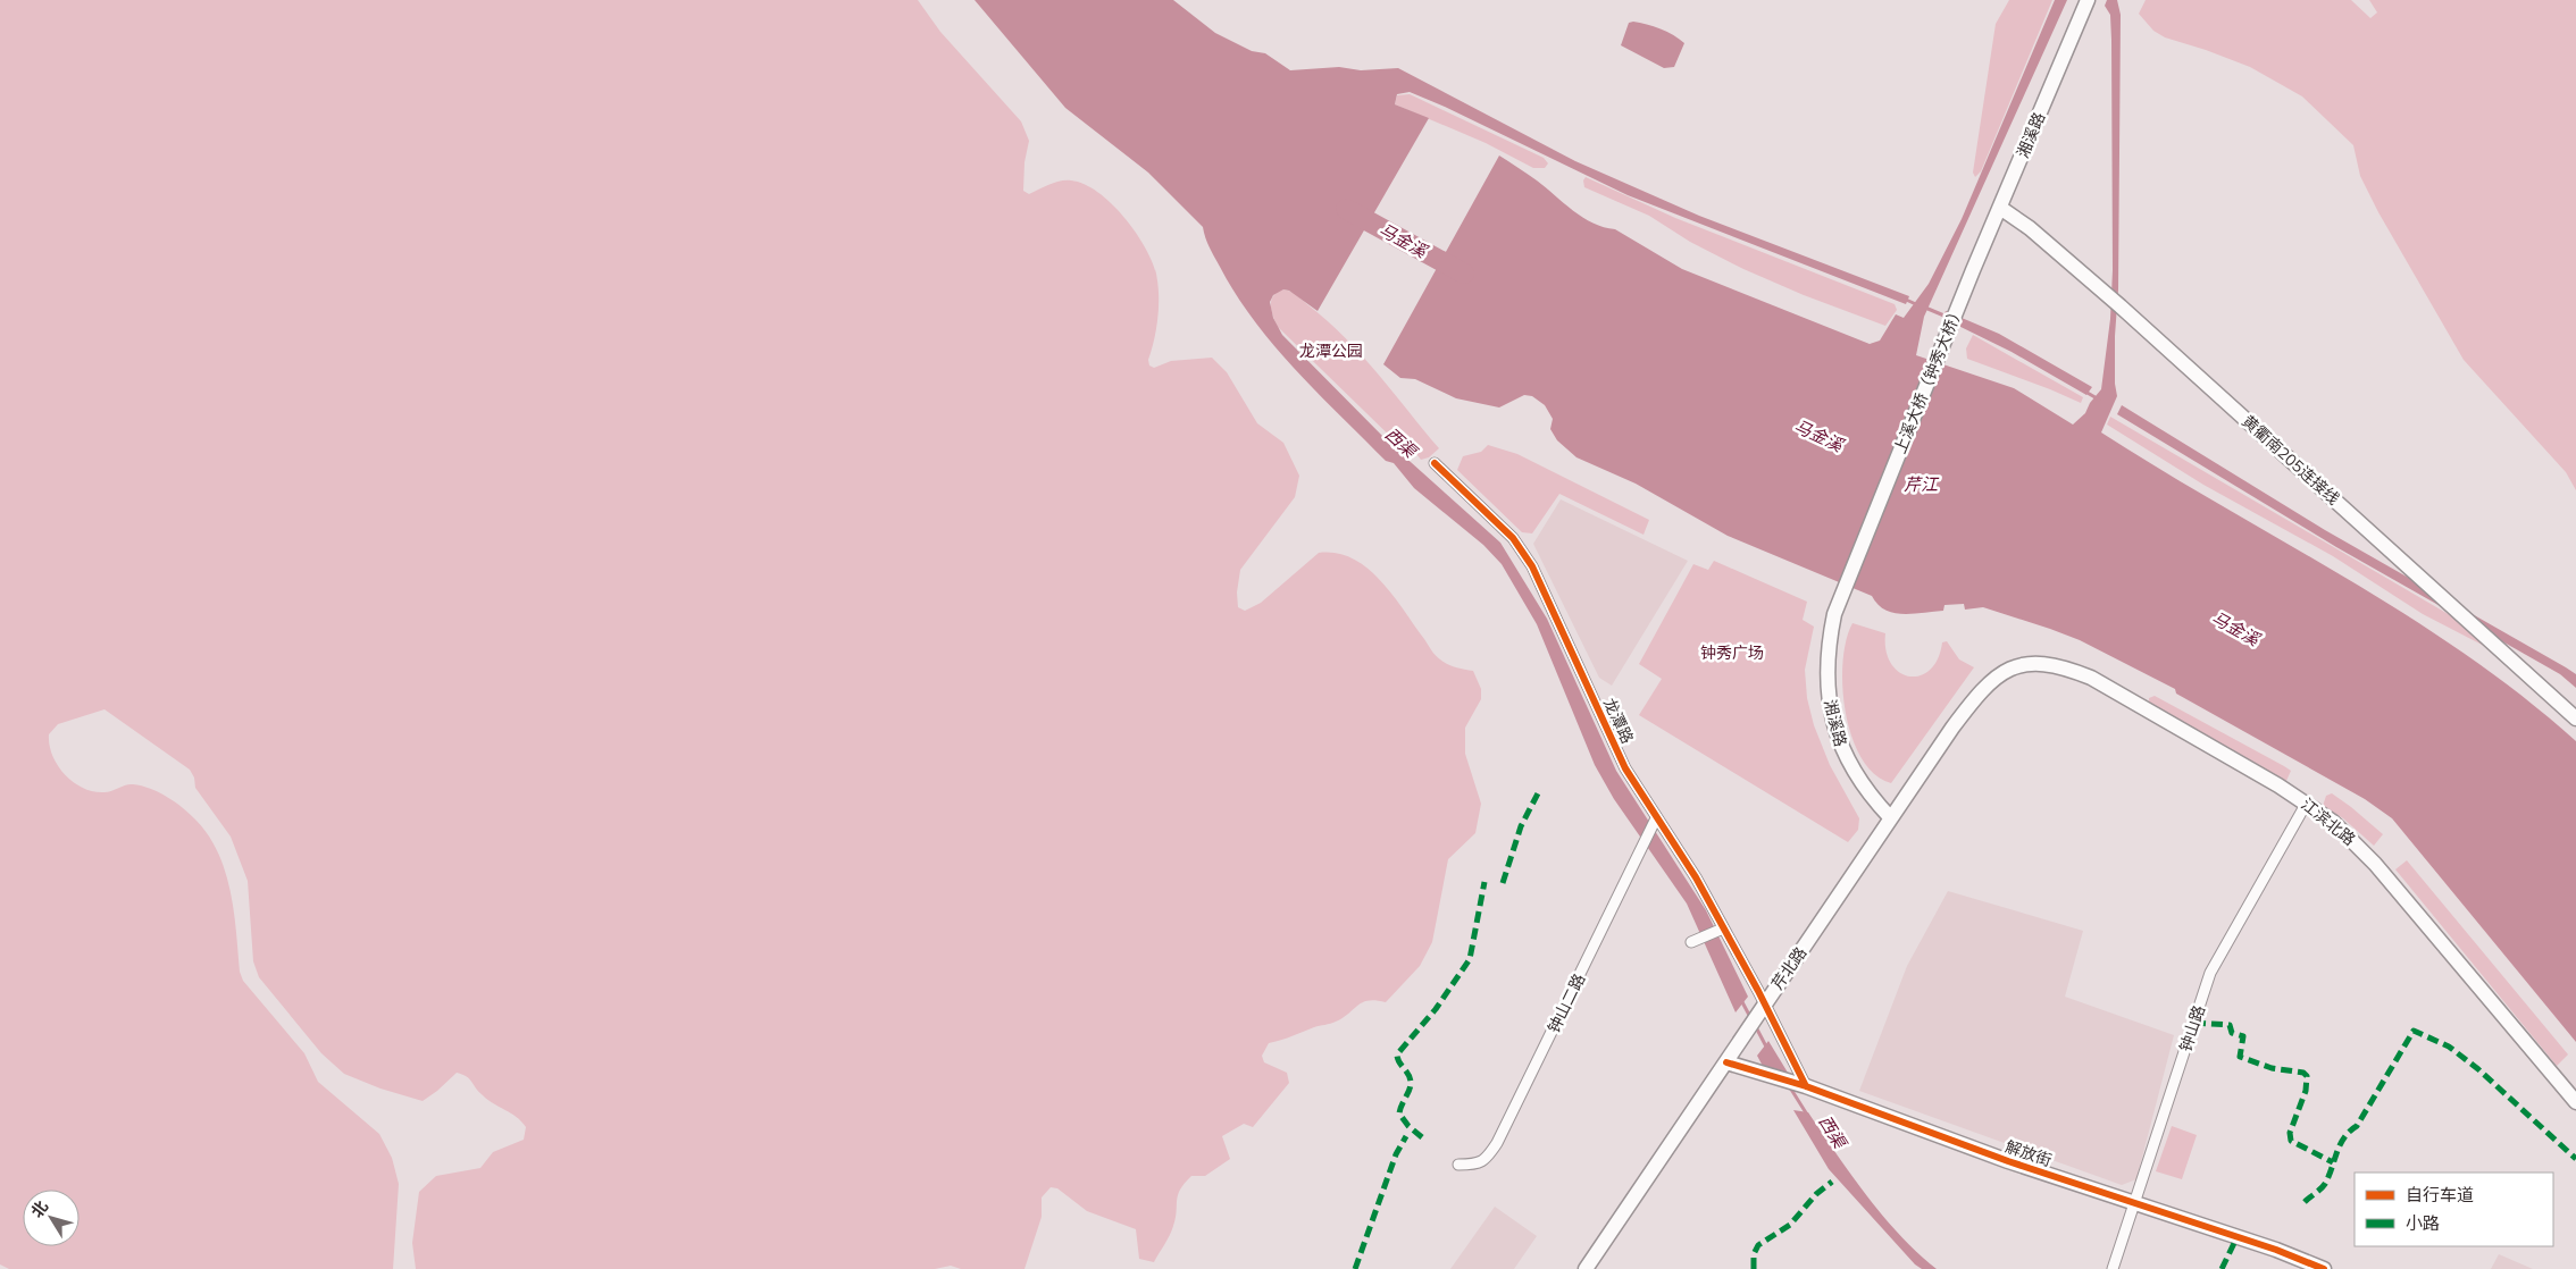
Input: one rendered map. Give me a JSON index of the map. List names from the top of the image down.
{
  "streets": {
    "main road": [
      "湘溪路",
      "上溪大桥（钟秀大桥）",
      "黄衢南205连接线",
      "江滨北路",
      "芹北路",
      "解放街"
    ],
    "street": ["龙潭路", "钟山二路", "钟山路"]
  },
  "crossings": [
    ["湘溪路", "上溪大桥（钟秀大桥）"],
    ["湘溪路", "黄衢南205连接线"],
    ["湘溪路", "芹北路"],
    ["龙潭路", "芹北路"],
    ["龙潭路", "钟山二路"],
    ["龙潭路", "解放街"],
    ["江滨北路", "芹北路"],
    ["江滨北路", "钟山路"],
    ["芹北路", "解放街"],
    ["钟山路", "解放街"]
  ],
  "water": ["马金溪", "西渠", "芹江"],
  "parks": ["龙潭公园", "钟秀广场"],
  "legend": ["自行车道", "小路"],
  "north": "top left"
}
